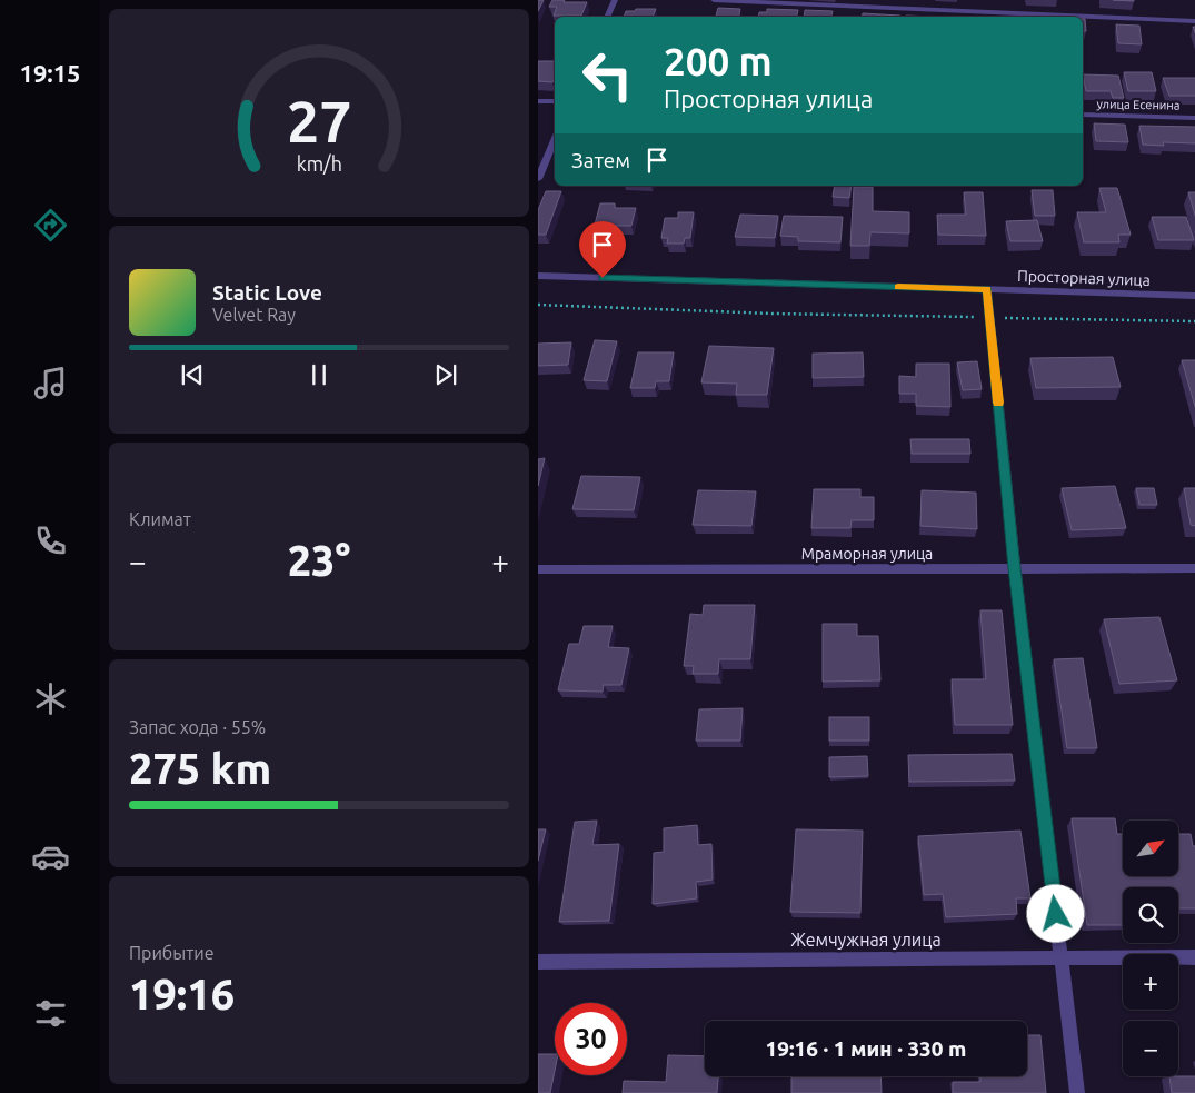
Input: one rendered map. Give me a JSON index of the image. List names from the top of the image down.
{
  "streets": {
    "street": [
      "улица Есенина",
      "Просторная улица",
      "Мраморная улица",
      "Жемчужная улица"
    ]
  },
  "north": "top right",
  "page": {
    "tabs": "19:15",
    "turn": ["200 m", "Просторная улица"],
    "then": "Затем",
    "song": ["Static Love", "Velvet Ray"],
    "tile": [
      "Климат",
      ["Запас хода · 55%", "275 km"],
      ["Прибытие", "19:16"]
    ],
    "heat": ["−", "23°", "+"],
    "map_buttons": ["+", "−"],
    "limit": "30",
    "trip": "19:16 · 1 мин · 330 m",
    "gauge": ["27", "km/h"]
  }
}
